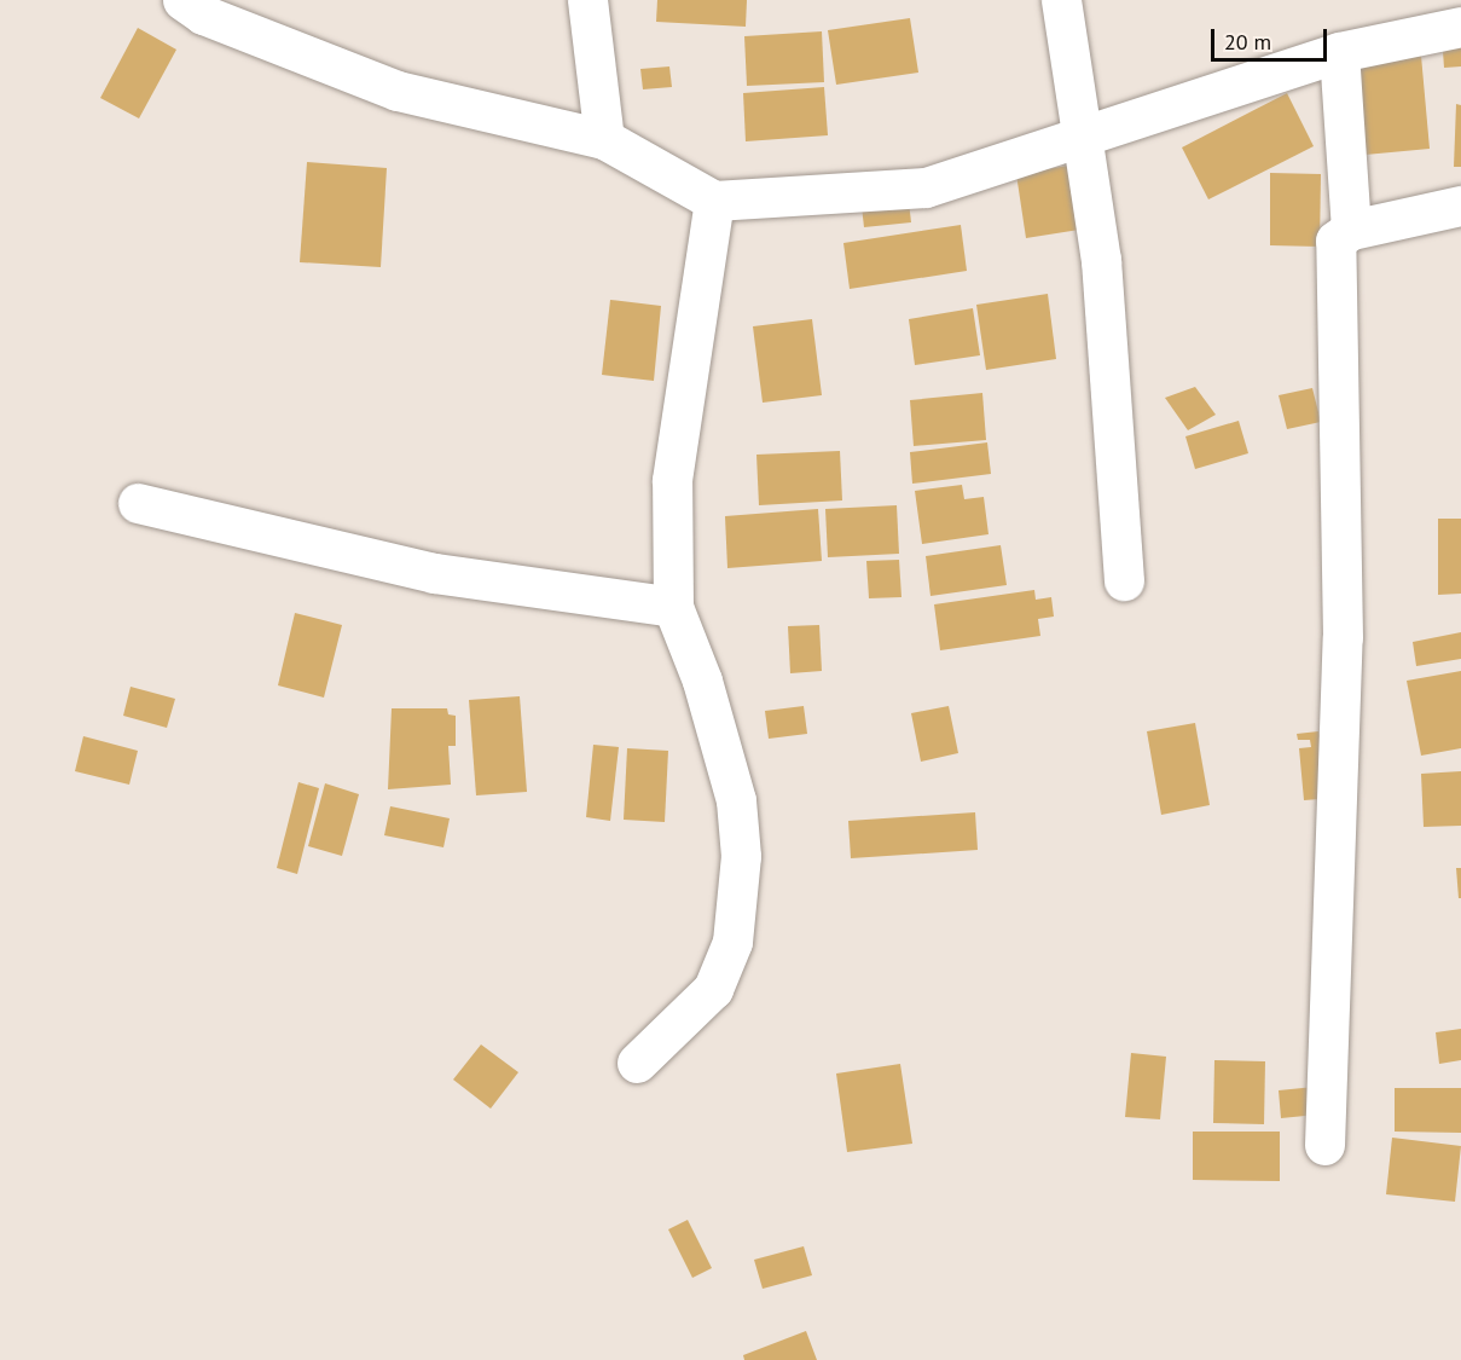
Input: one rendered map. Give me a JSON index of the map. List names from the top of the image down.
{
  "scale_bar": "20 m"
}
